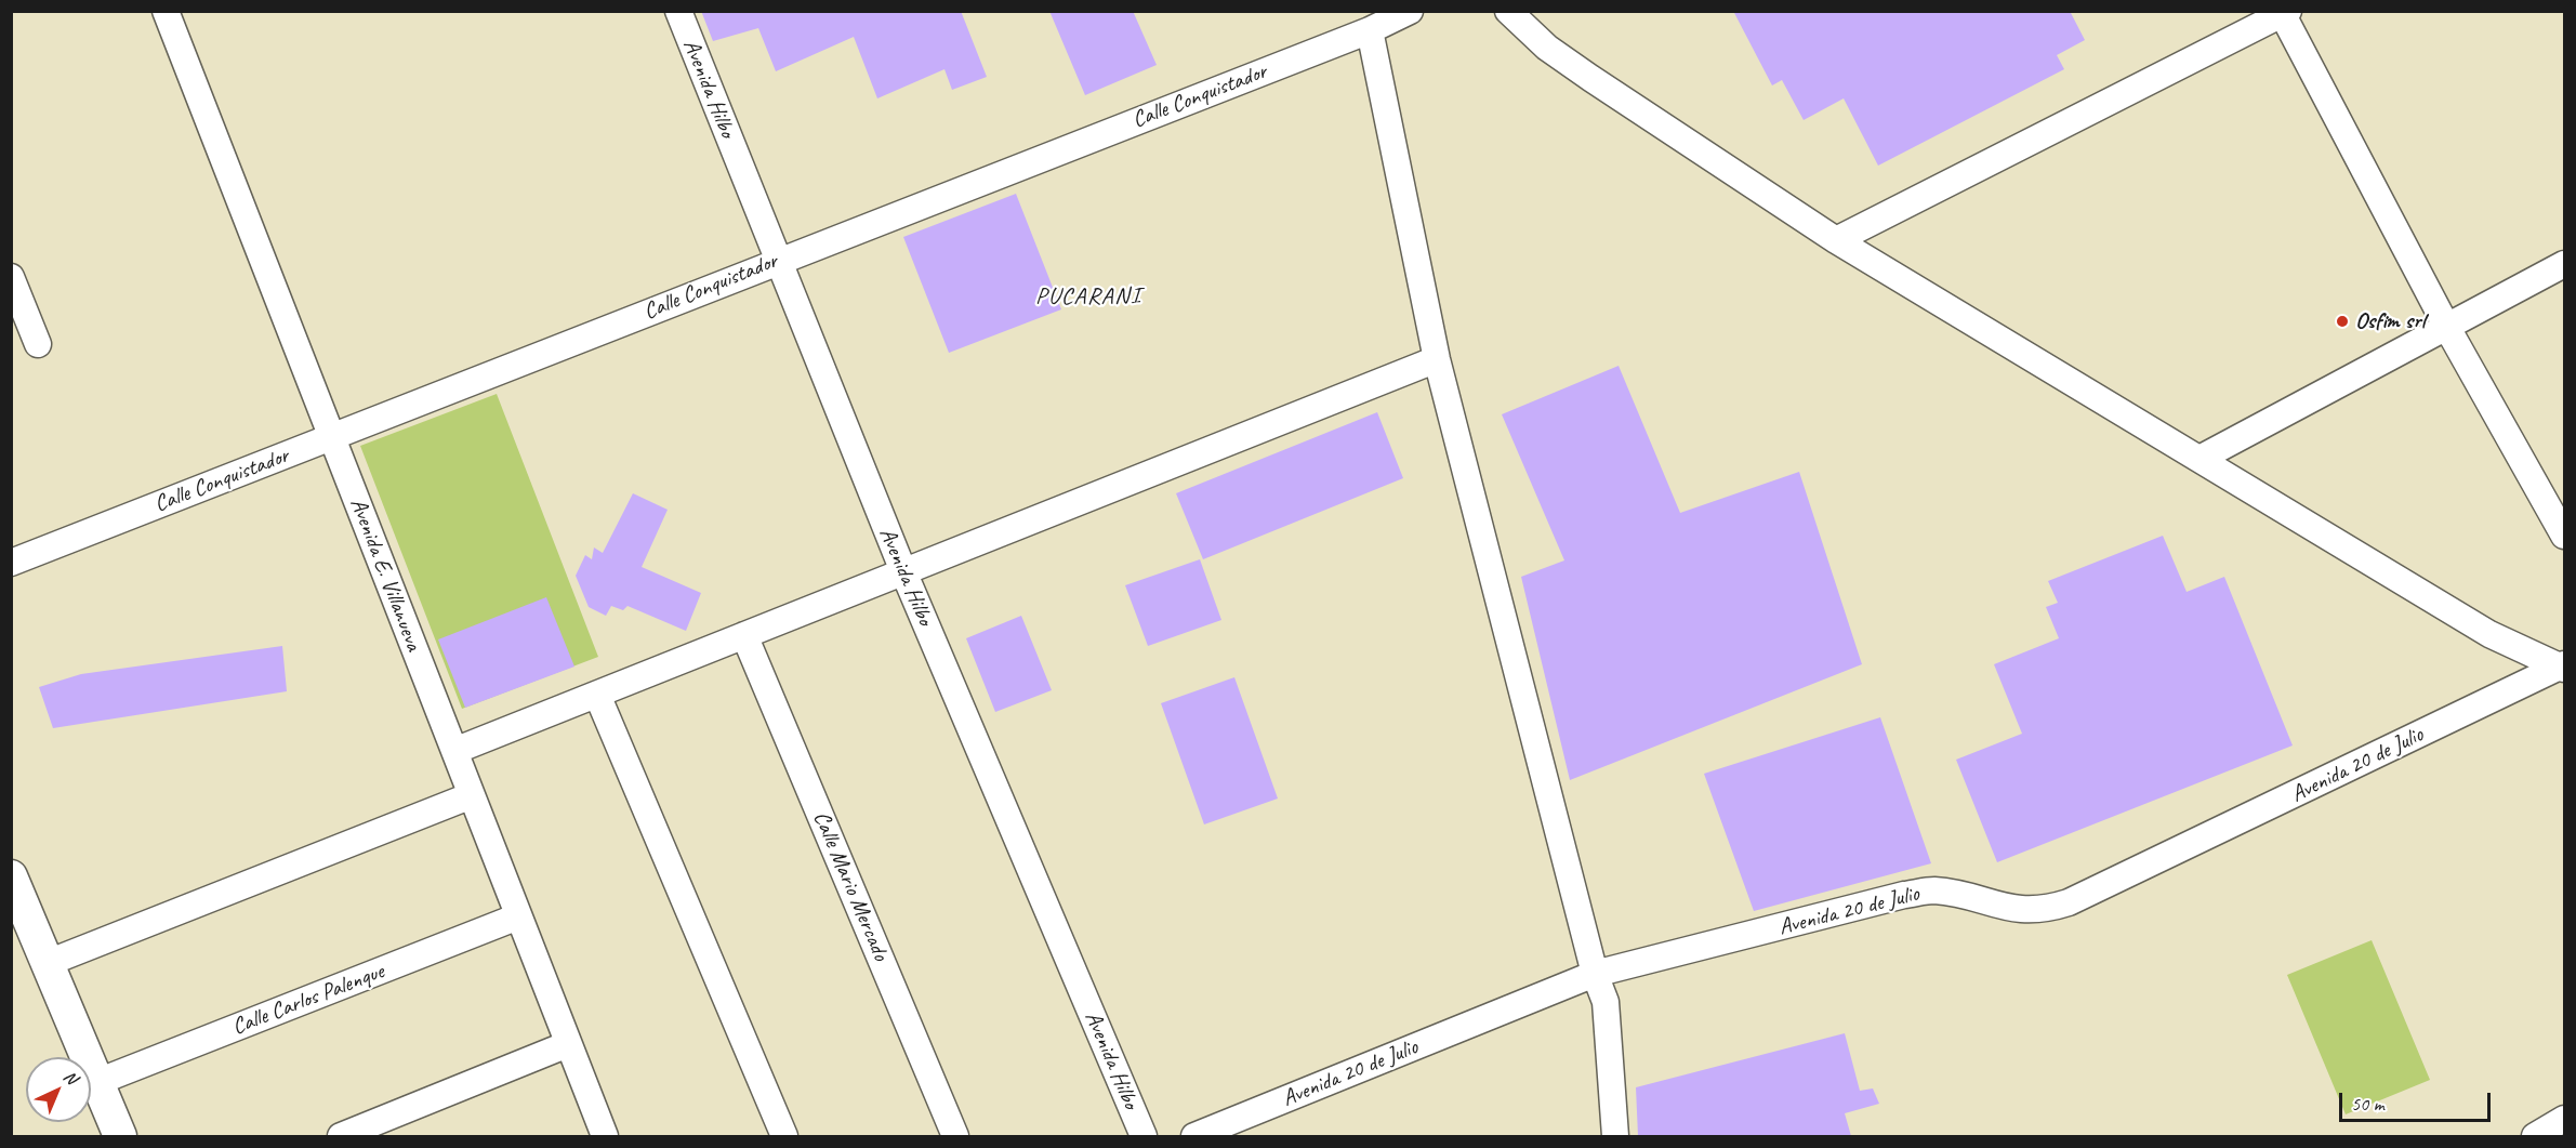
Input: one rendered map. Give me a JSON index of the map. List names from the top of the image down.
{
  "streets": {
    "street": [
      "Avenida Hilbo",
      "Calle Conquistador",
      "Avenida E. Villanueva",
      "Avenida 20 de Julio",
      "Calle Mario Mercado",
      "Calle Carlos Palenque"
    ]
  },
  "crossings": [
    ["Avenida Hilbo", "Calle Conquistador"],
    ["Calle Conquistador", "Avenida E. Villanueva"],
    ["Avenida E. Villanueva", "Calle Carlos Palenque"]
  ],
  "districts": ["PUCARANI"],
  "places": ["Osfim srl"],
  "scale_bar": "50 m",
  "north": "top right"
}
